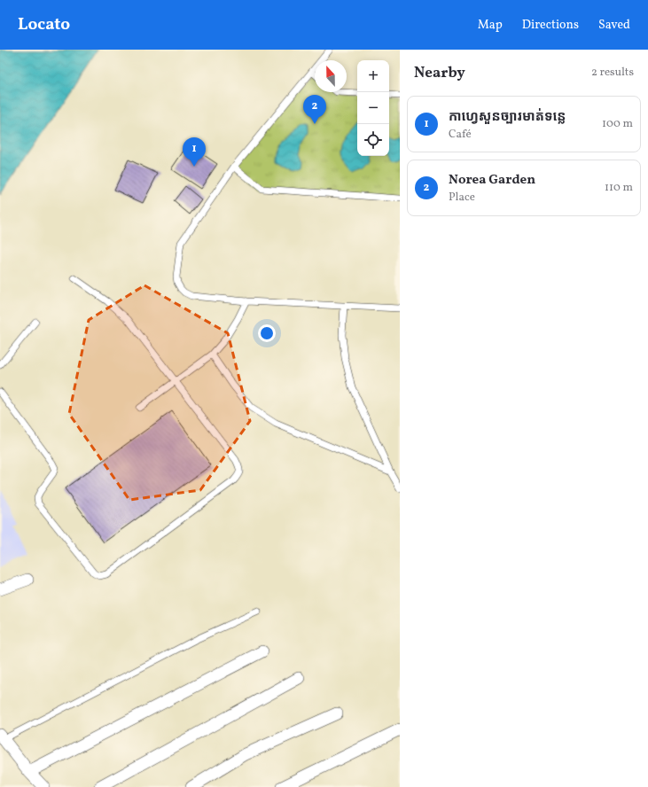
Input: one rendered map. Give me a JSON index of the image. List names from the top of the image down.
{
  "north": "top",
  "page": {
    "header": "Locato",
    "nav": ["Map", "Directions", "Saved"],
    "heading": ["Nearby", "2 results"],
    "map_buttons": ["+", "−"],
    "pins": ["2", "1"],
    "list": [
      {
        "mark": "1",
        "name": "កាហ្វេសួនច្បារមាត់ទន្លេ",
        "note": "Café",
        "value": "100 m"
      },
      {
        "mark": "2",
        "name": "Norea Garden",
        "note": "Place",
        "value": "110 m"
      }
    ]
  }
}
